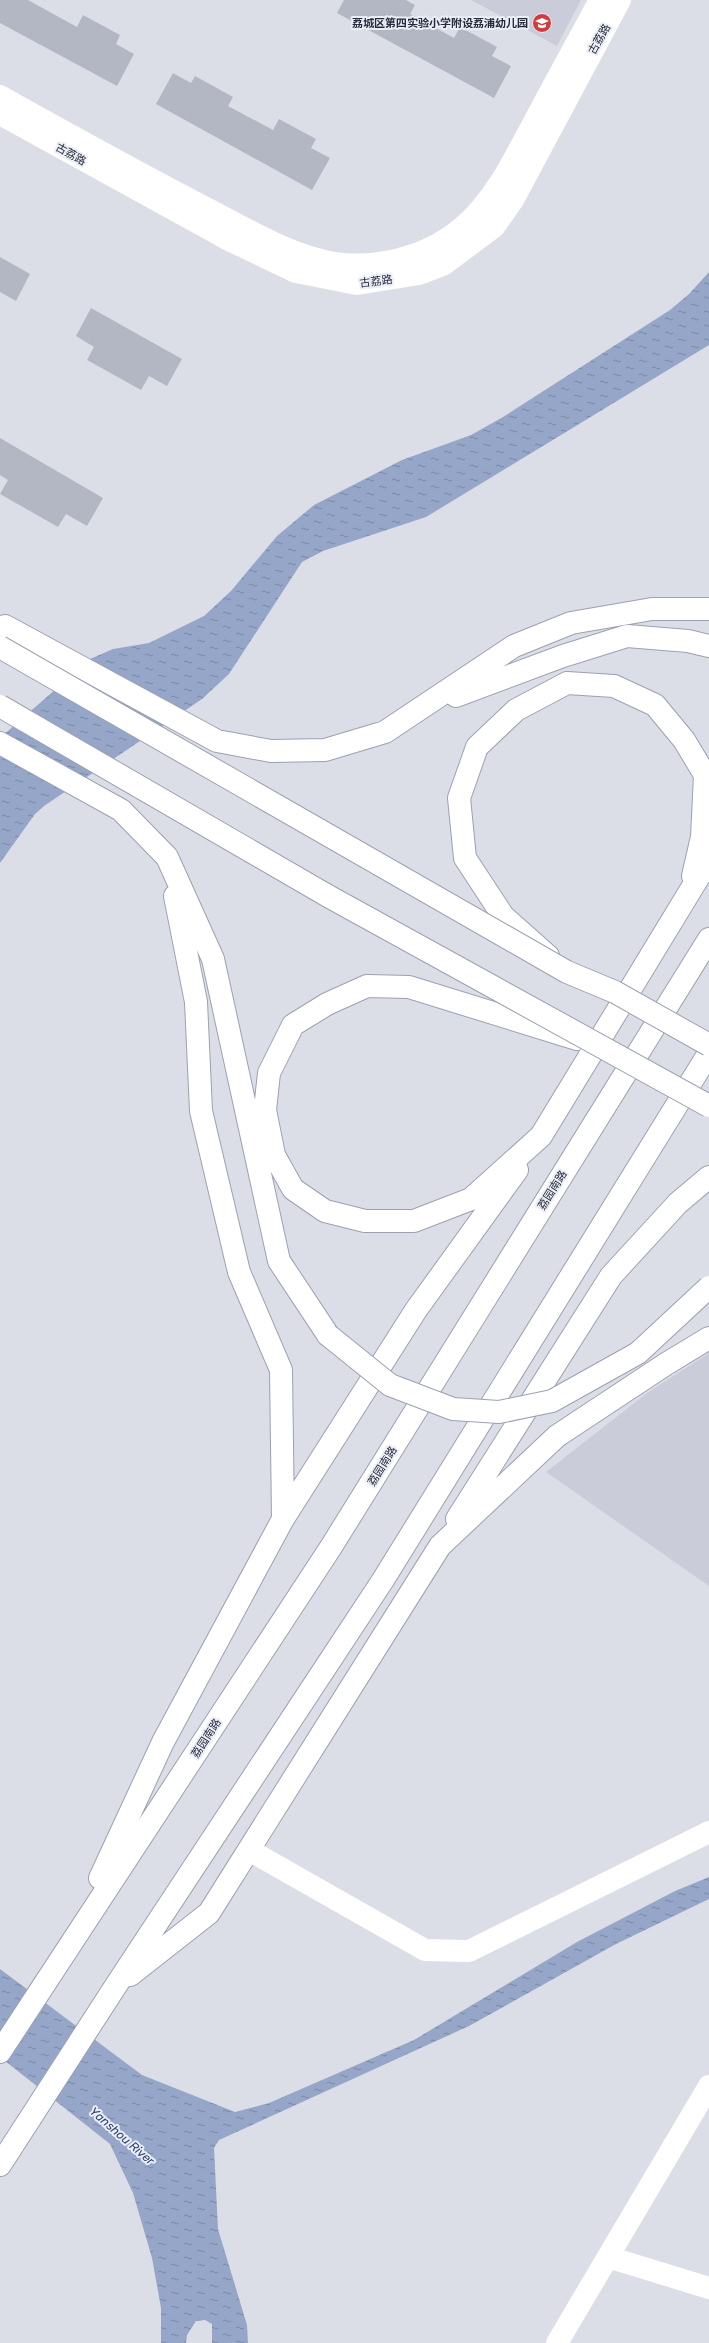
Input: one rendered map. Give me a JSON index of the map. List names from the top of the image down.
{
  "streets": {
    "main road": ["古荔路", "荔园南路"]
  },
  "water": ["Yanshou River"],
  "places": {
    "school or university": ["荔城区第四实验小学附设荔浦幼儿园"]
  }
}
